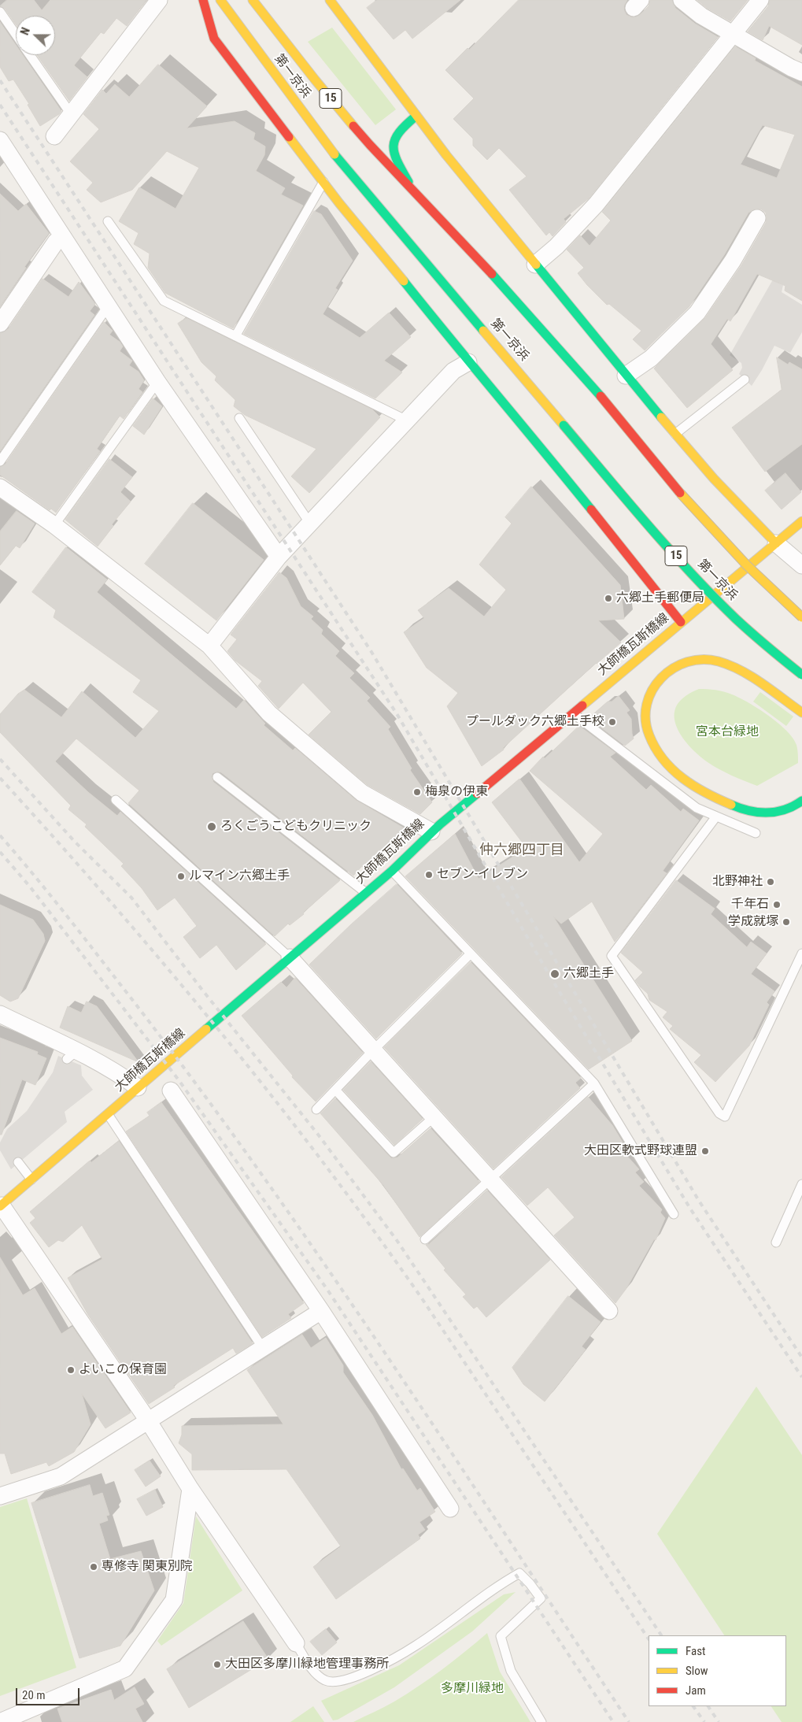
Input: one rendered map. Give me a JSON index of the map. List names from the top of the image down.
{
  "streets": {
    "main road": ["第一京浜", "15", "大師橋瓦斯橋線"]
  },
  "districts": ["仲六郷四丁目"],
  "parks": ["宮本台緑地", "多摩川緑地"],
  "places": [
    "六郷土手郵便局",
    "プールダック六郷土手校",
    "梅泉の伊東",
    "ろくごうこどもクリニック",
    "セブン-イレブン",
    "ルマイン六郷土手",
    "北野神社",
    "千年石",
    "学成就塚",
    "六郷土手",
    "大田区軟式野球連盟",
    "よいこの保育園",
    "専修寺 関東別院",
    "大田区多摩川緑地管理事務所"
  ],
  "legend": ["Fast", "Slow", "Jam"],
  "scale_bar": "20 m",
  "north": "left"
}
